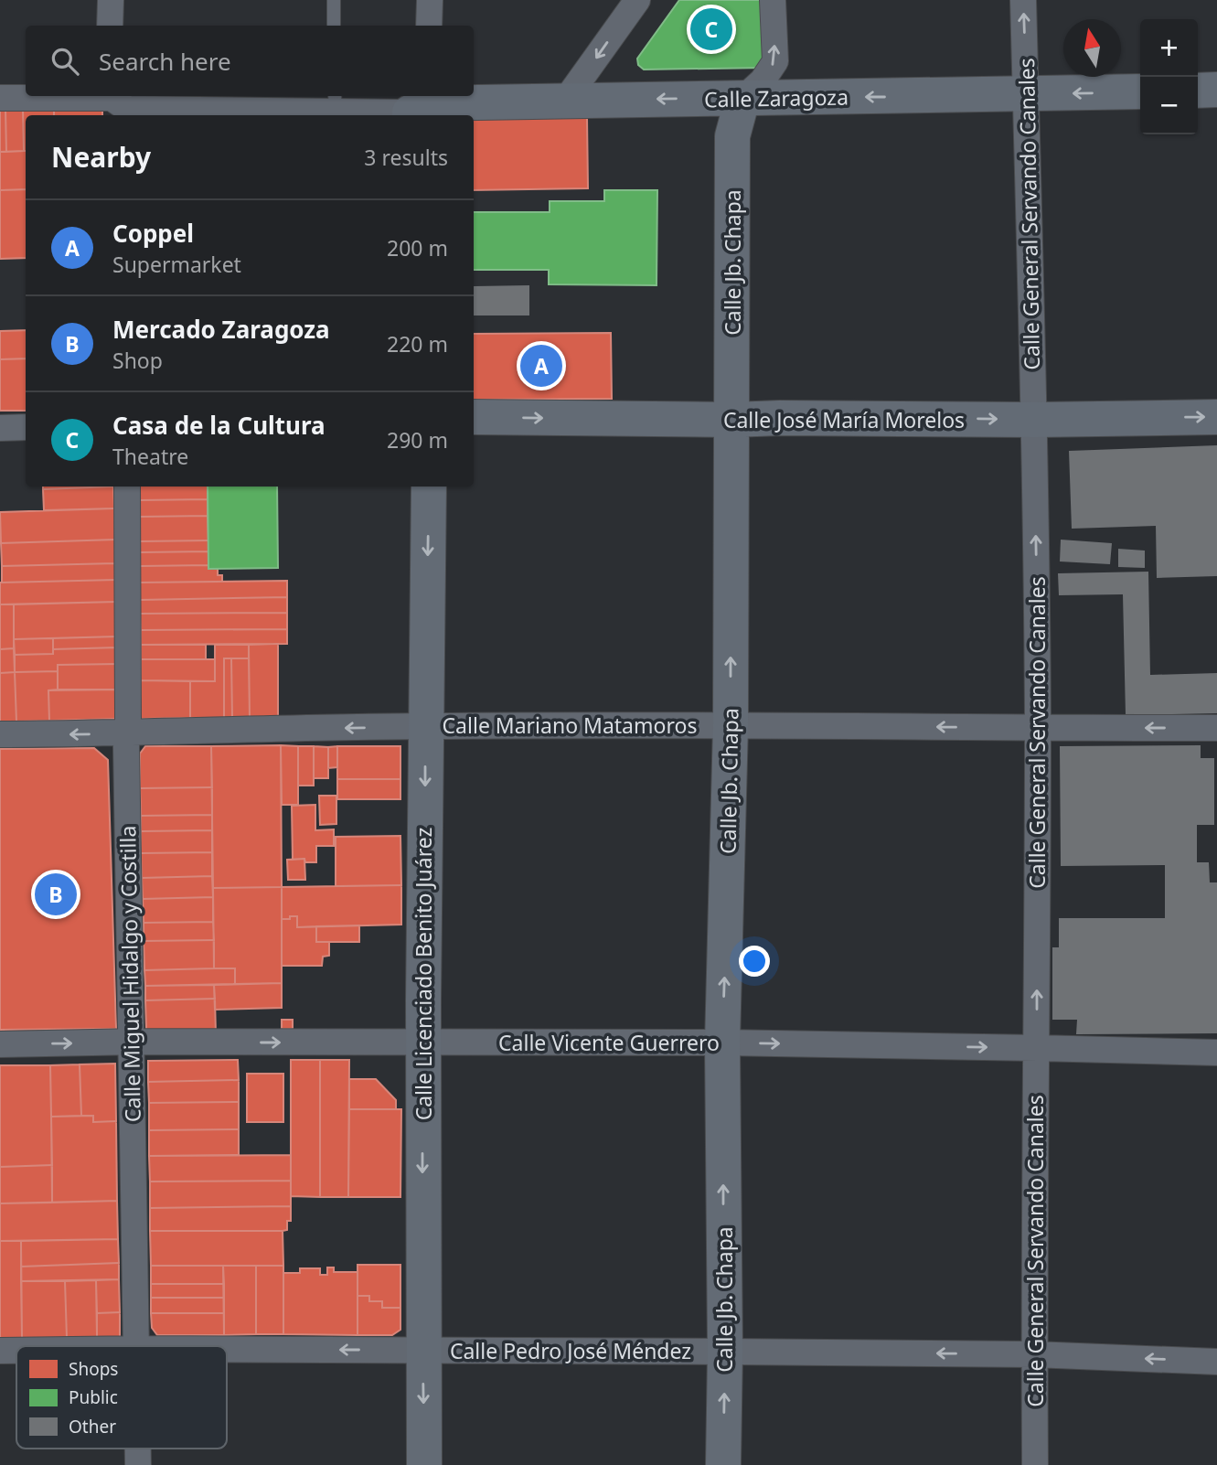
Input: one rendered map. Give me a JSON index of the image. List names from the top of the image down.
{
  "streets": {
    "main road": [
      "Calle Zaragoza",
      "Calle Jb. Chapa",
      "Calle José María Morelos",
      "Calle Licenciado Benito Juárez"
    ],
    "street": [
      "Calle General Servando Canales",
      "Calle Mariano Matamoros",
      "Calle Miguel Hidalgo y Costilla",
      "Calle Vicente Guerrero",
      "Calle Pedro José Méndez"
    ]
  },
  "crossings": [
    ["Calle Zaragoza", "Calle General Servando Canales"],
    ["Calle Zaragoza", "Calle Jb. Chapa"],
    ["Calle General Servando Canales", "Calle José María Morelos"],
    ["Calle General Servando Canales", "Calle Mariano Matamoros"],
    ["Calle General Servando Canales", "Calle Vicente Guerrero"],
    ["Calle General Servando Canales", "Calle Pedro José Méndez"],
    ["Calle Jb. Chapa", "Calle José María Morelos"],
    ["Calle Jb. Chapa", "Calle Mariano Matamoros"],
    ["Calle Jb. Chapa", "Calle Vicente Guerrero"],
    ["Calle Jb. Chapa", "Calle Pedro José Méndez"],
    ["Calle Mariano Matamoros", "Calle Miguel Hidalgo y Costilla"],
    ["Calle Mariano Matamoros", "Calle Licenciado Benito Juárez"],
    ["Calle Miguel Hidalgo y Costilla", "Calle Vicente Guerrero"],
    ["Calle Licenciado Benito Juárez", "Calle Vicente Guerrero"],
    ["Calle Licenciado Benito Juárez", "Calle Pedro José Méndez"]
  ],
  "one_way": [
    "Calle Zaragoza",
    "Calle General Servando Canales",
    "Calle Jb. Chapa",
    "Calle José María Morelos",
    "Calle Mariano Matamoros",
    "Calle Licenciado Benito Juárez",
    "Calle Vicente Guerrero",
    "Calle Pedro José Méndez"
  ],
  "legend": ["Shops", "Public", "Other"],
  "north": "top",
  "page": {
    "pins": ["C", "A", "B"],
    "map_buttons": ["+", "−"],
    "search": "Search here",
    "heading": ["Nearby", "3 results"],
    "list": [
      {
        "mark": "A",
        "name": "Coppel",
        "note": "Supermarket",
        "value": "200 m"
      },
      {
        "mark": "B",
        "name": "Mercado Zaragoza",
        "note": "Shop",
        "value": "220 m"
      },
      {
        "mark": "C",
        "name": "Casa de la Cultura",
        "note": "Theatre",
        "value": "290 m"
      }
    ]
  }
}
